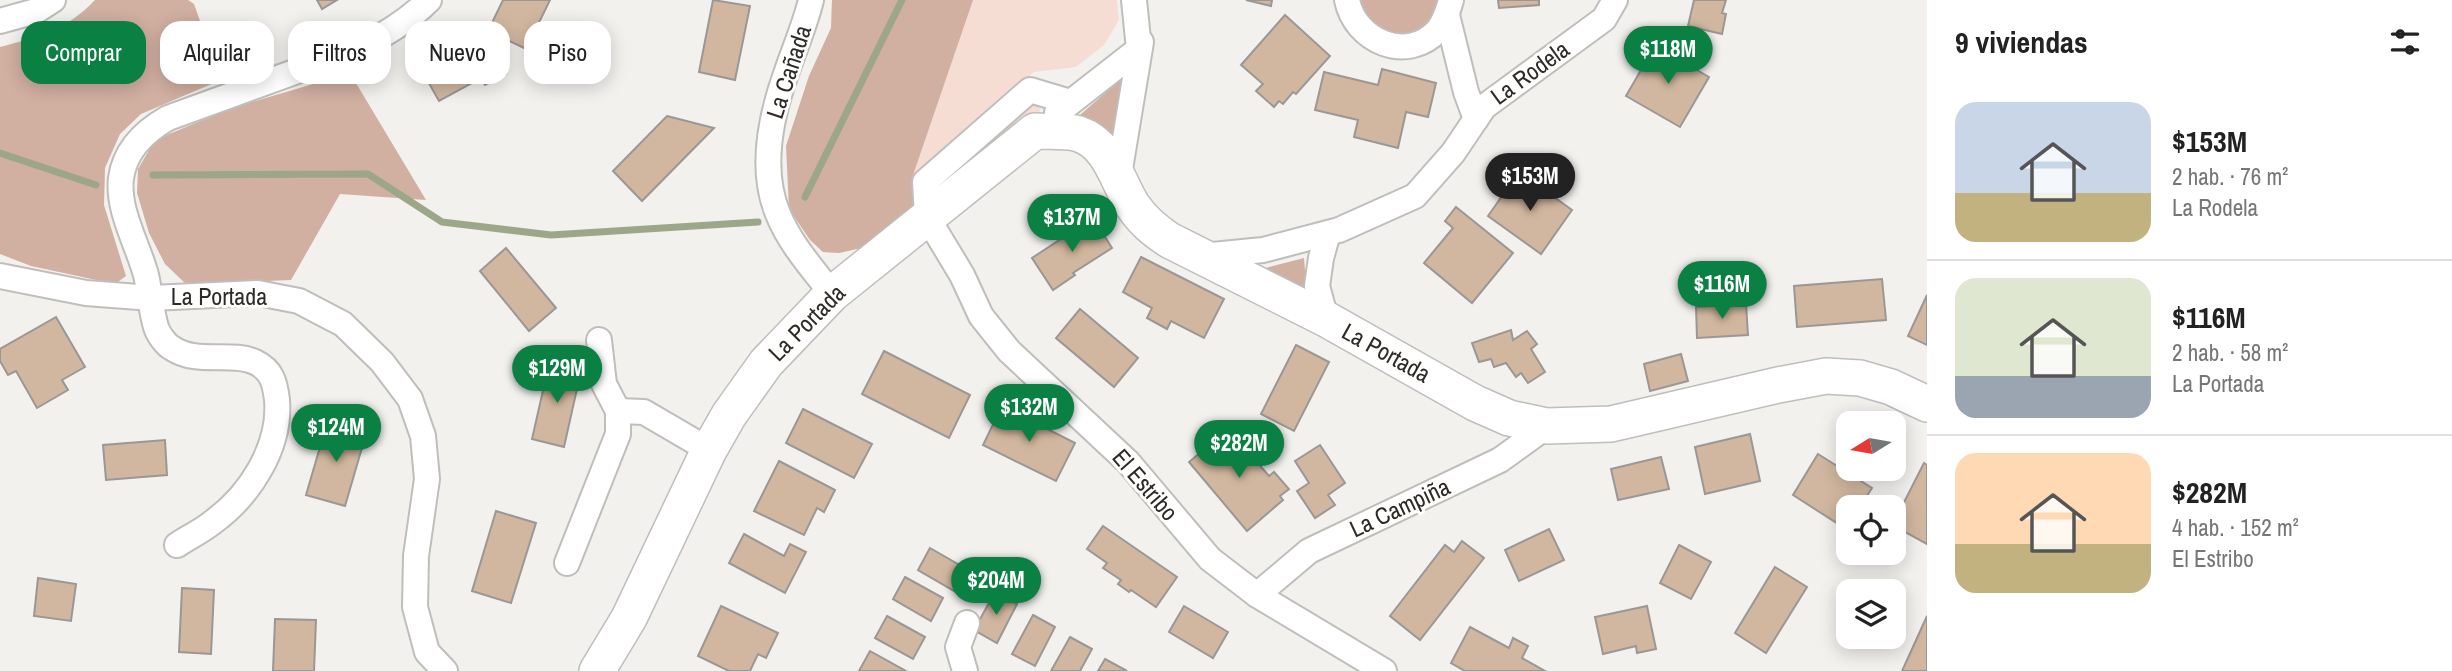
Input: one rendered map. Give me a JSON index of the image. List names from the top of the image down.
{
  "streets": {
    "street": [
      "La Cañada",
      "La Rodela",
      "La Portada",
      "El Estribo",
      "La Campiña"
    ]
  },
  "crossings": [
    ["La Cañada", "La Portada"],
    ["La Rodela", "La Portada"],
    ["La Portada", "El Estribo"],
    ["La Portada", "La Campiña"],
    ["El Estribo", "La Campiña"]
  ],
  "north": "left",
  "page": {
    "heading": "9 viviendas",
    "chip": [
      "Comprar",
      "Alquilar",
      "Filtros",
      "Nuevo",
      "Piso"
    ],
    "price": [
      "$118M",
      "$153M",
      "$137M",
      "$116M",
      "$129M",
      "$132M",
      "$124M",
      "$282M",
      "$204M"
    ],
    "list": [
      {
        "name": "$153M",
        "note": "2 hab. · 76 m² · La Rodela"
      },
      {
        "name": "$116M",
        "note": "2 hab. · 58 m² · La Portada"
      },
      {
        "name": "$282M",
        "note": "4 hab. · 152 m² · El Estribo"
      }
    ]
  }
}
